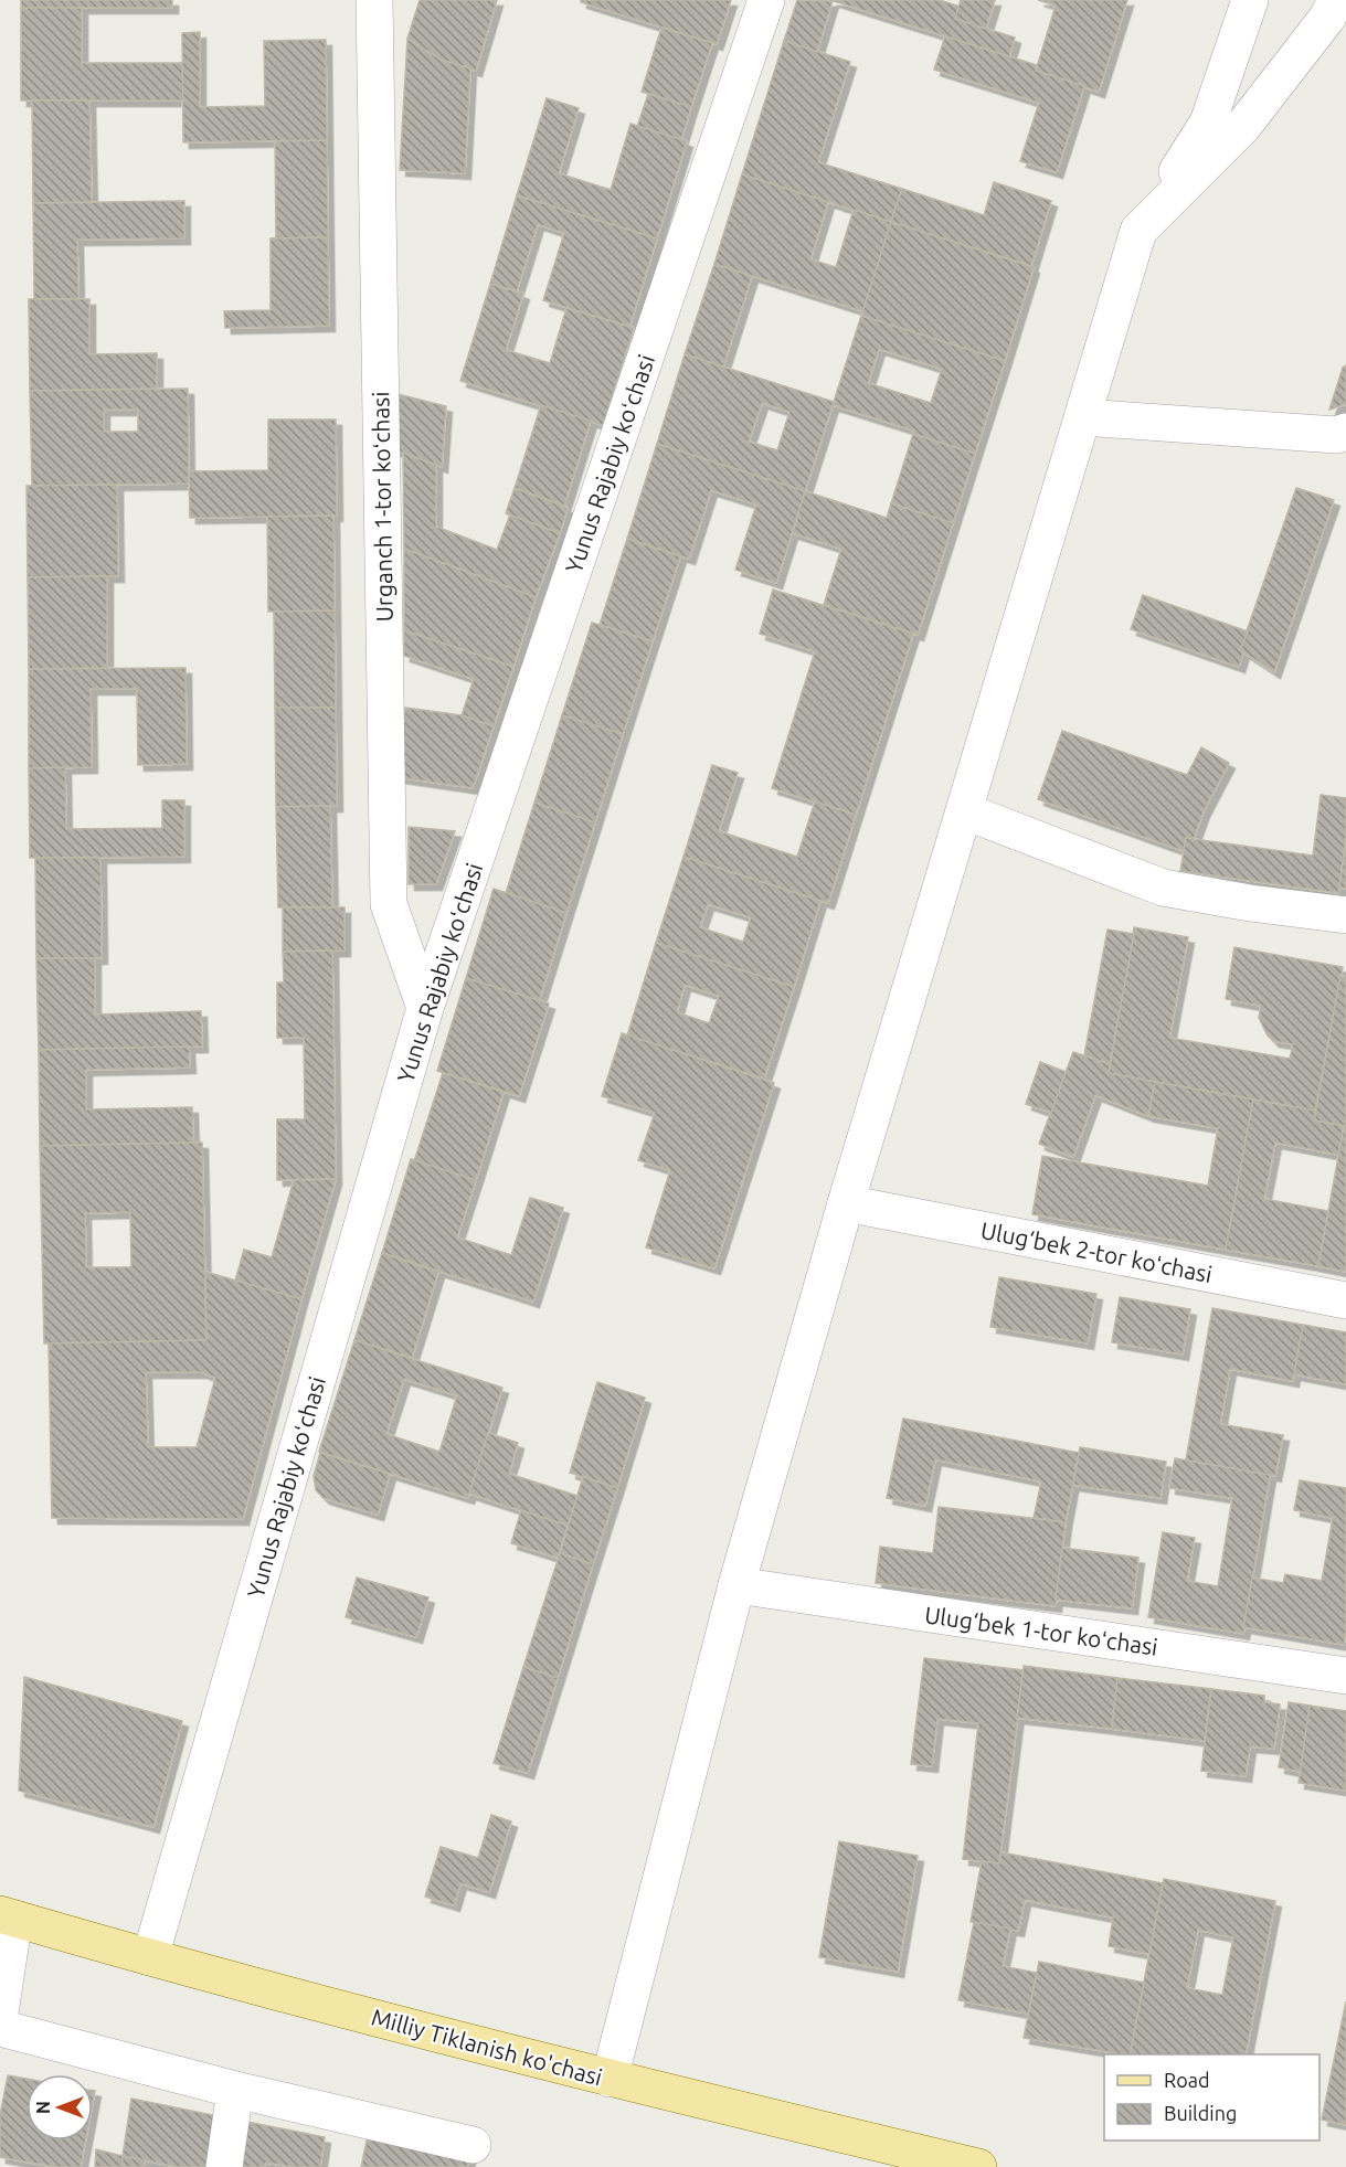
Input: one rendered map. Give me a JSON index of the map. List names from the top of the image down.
{
  "streets": {
    "main road": ["Milliy Tiklanish ko'chasi"],
    "street": [
      "Yunus Rajabiy koʻchasi",
      "Urganch 1-tor koʻchasi",
      "Ulug‘bek 2-tor koʻchasi",
      "Ulug‘bek 1-tor koʻchasi"
    ]
  },
  "crossings": [
    ["Yunus Rajabiy koʻchasi", "Urganch 1-tor koʻchasi"],
    ["Yunus Rajabiy koʻchasi", "Milliy Tiklanish ko'chasi"]
  ],
  "legend": ["Road", "Building"],
  "north": "left"
}
